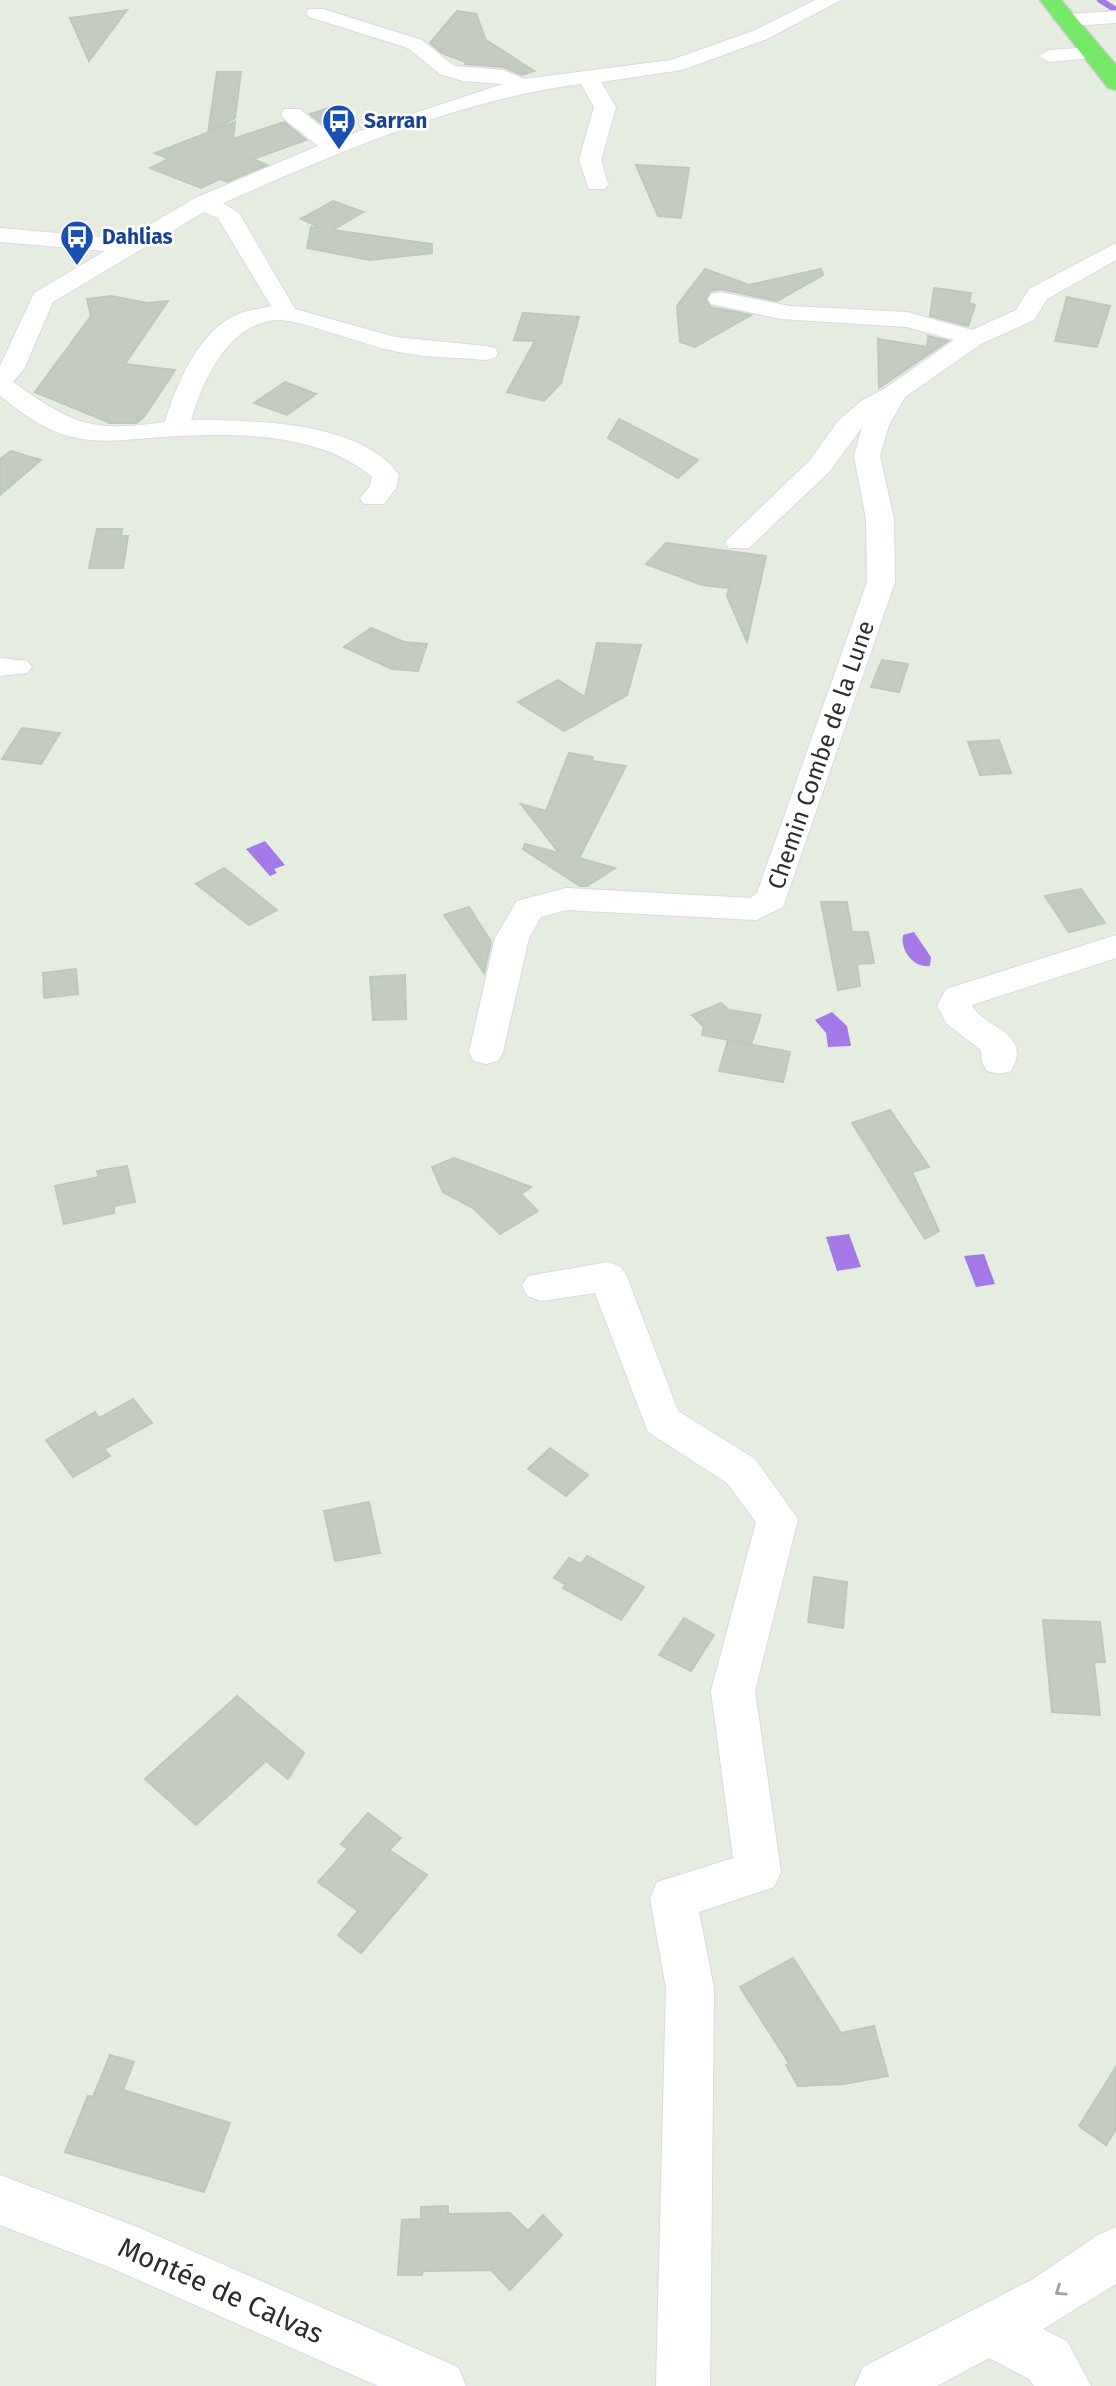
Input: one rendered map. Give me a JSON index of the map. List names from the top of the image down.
{
  "streets": {
    "street": ["Chemin Combe de la Lune", "Montée de Calvas"]
  },
  "places": {
    "bus stop": ["Sarran", "Dahlias"]
  }
}
